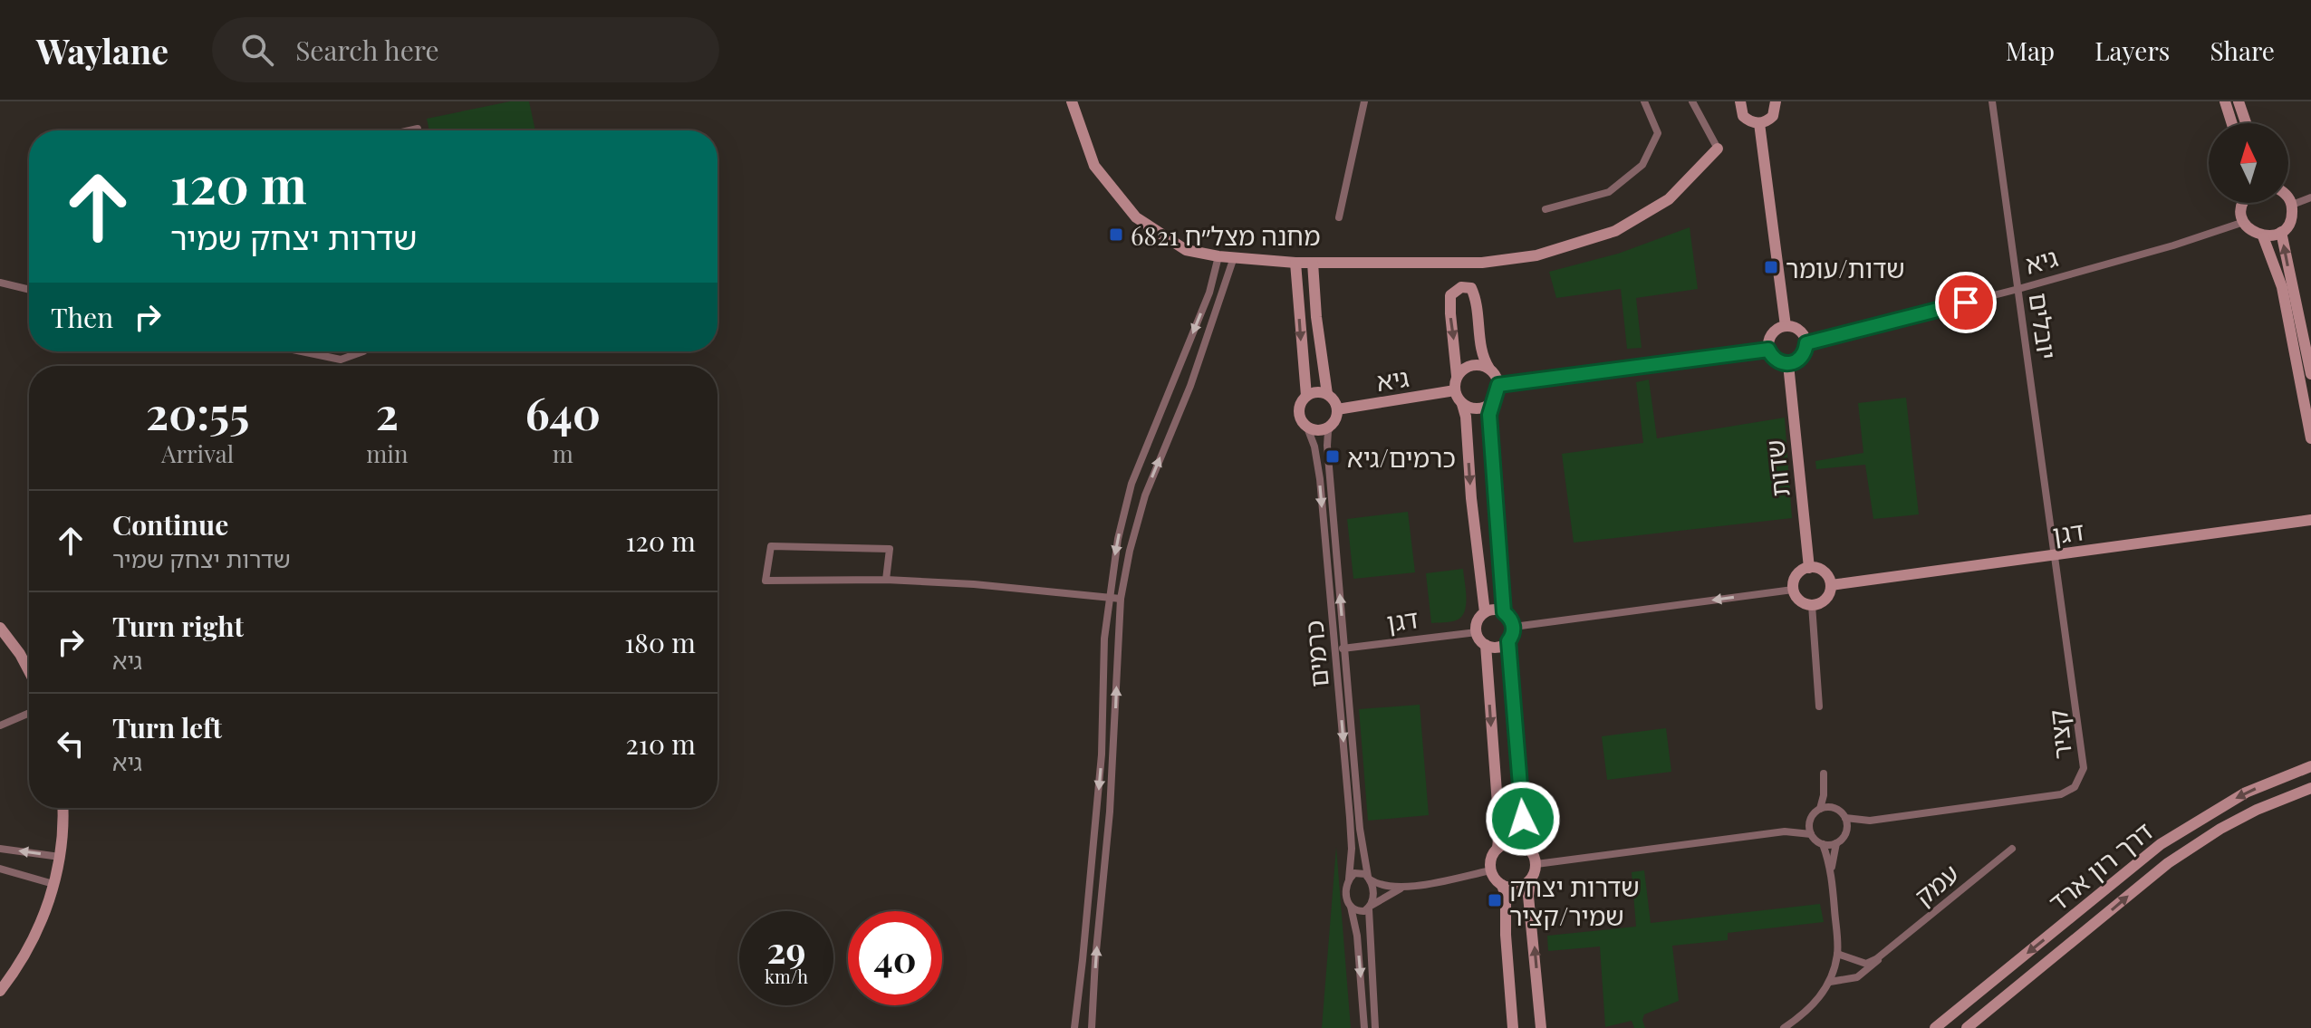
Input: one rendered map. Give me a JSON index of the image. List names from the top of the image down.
{
  "streets": {
    "street": [
      "גיא",
      "יובלים",
      "שדות",
      "דגן",
      "כרמים",
      "קציר",
      "דרך רון ארד",
      "עמק"
    ]
  },
  "crossings": [
    ["גיא", "יובלים"],
    ["גיא", "שדות"],
    ["גיא", "כרמים"],
    ["יובלים", "דגן"],
    ["יובלים", "קציר"],
    ["שדות", "דגן"],
    ["דגן", "כרמים"],
    ["דגן", "קציר"]
  ],
  "places": {
    "transit": [
      "מחנה מצל״ח 6821",
      "שדות/עומר",
      "כרמים/גיא",
      "שדרות יצחק שמיר/קציר"
    ]
  },
  "north": "top",
  "page": {
    "header": "Waylane",
    "search": "Search here",
    "nav": ["Map", "Layers", "Share"],
    "turn": ["120 m", "שדרות יצחק שמיר"],
    "then": "Then",
    "eta": [
      "20:55",
      "Arrival",
      "2",
      "min",
      "640",
      "m"
    ],
    "list": [
      {
        "name": "Continue",
        "note": "שדרות יצחק שמיר",
        "value": "120 m"
      },
      {
        "name": "Turn right",
        "note": "גיא",
        "value": "180 m"
      },
      {
        "name": "Turn left",
        "note": "גיא",
        "value": "210 m"
      }
    ],
    "speed": "29 km/h",
    "limit": "40"
  }
}
